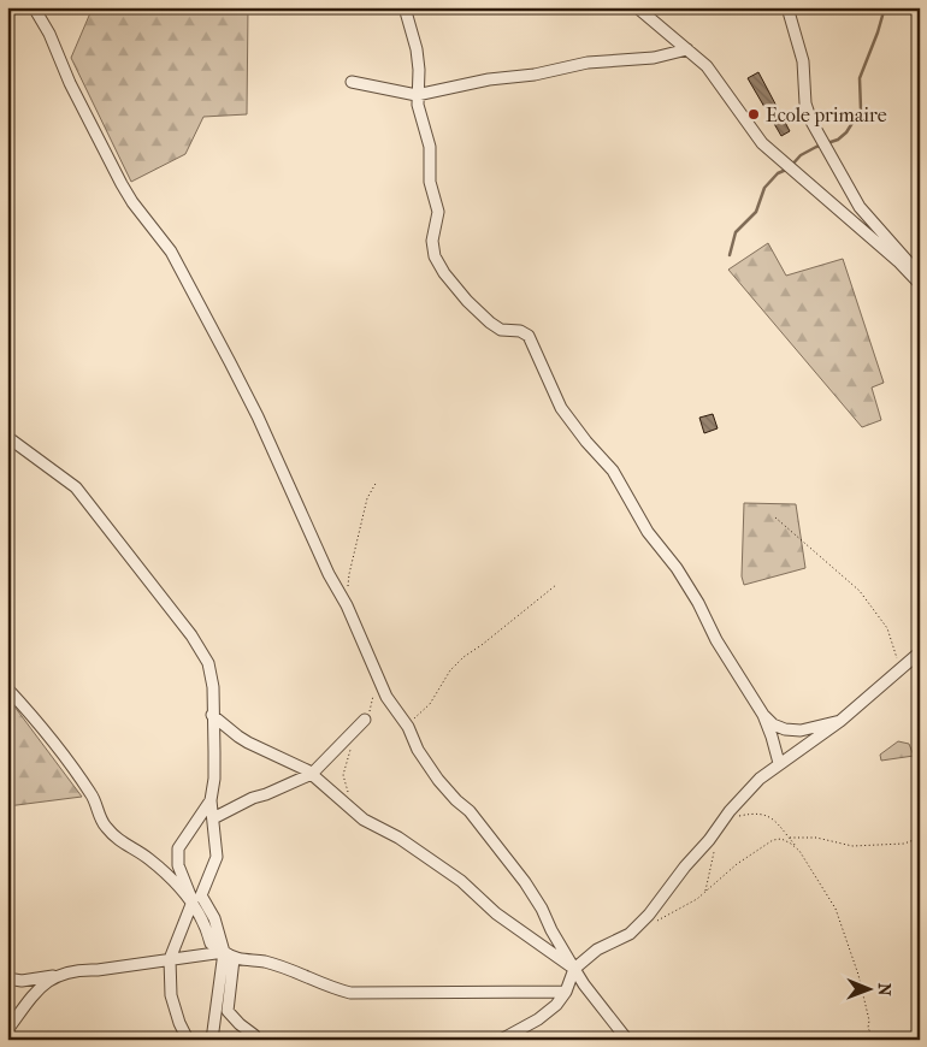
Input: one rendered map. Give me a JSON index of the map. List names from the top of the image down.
{
  "places": ["Ecole primaire"],
  "north": "right"
}
